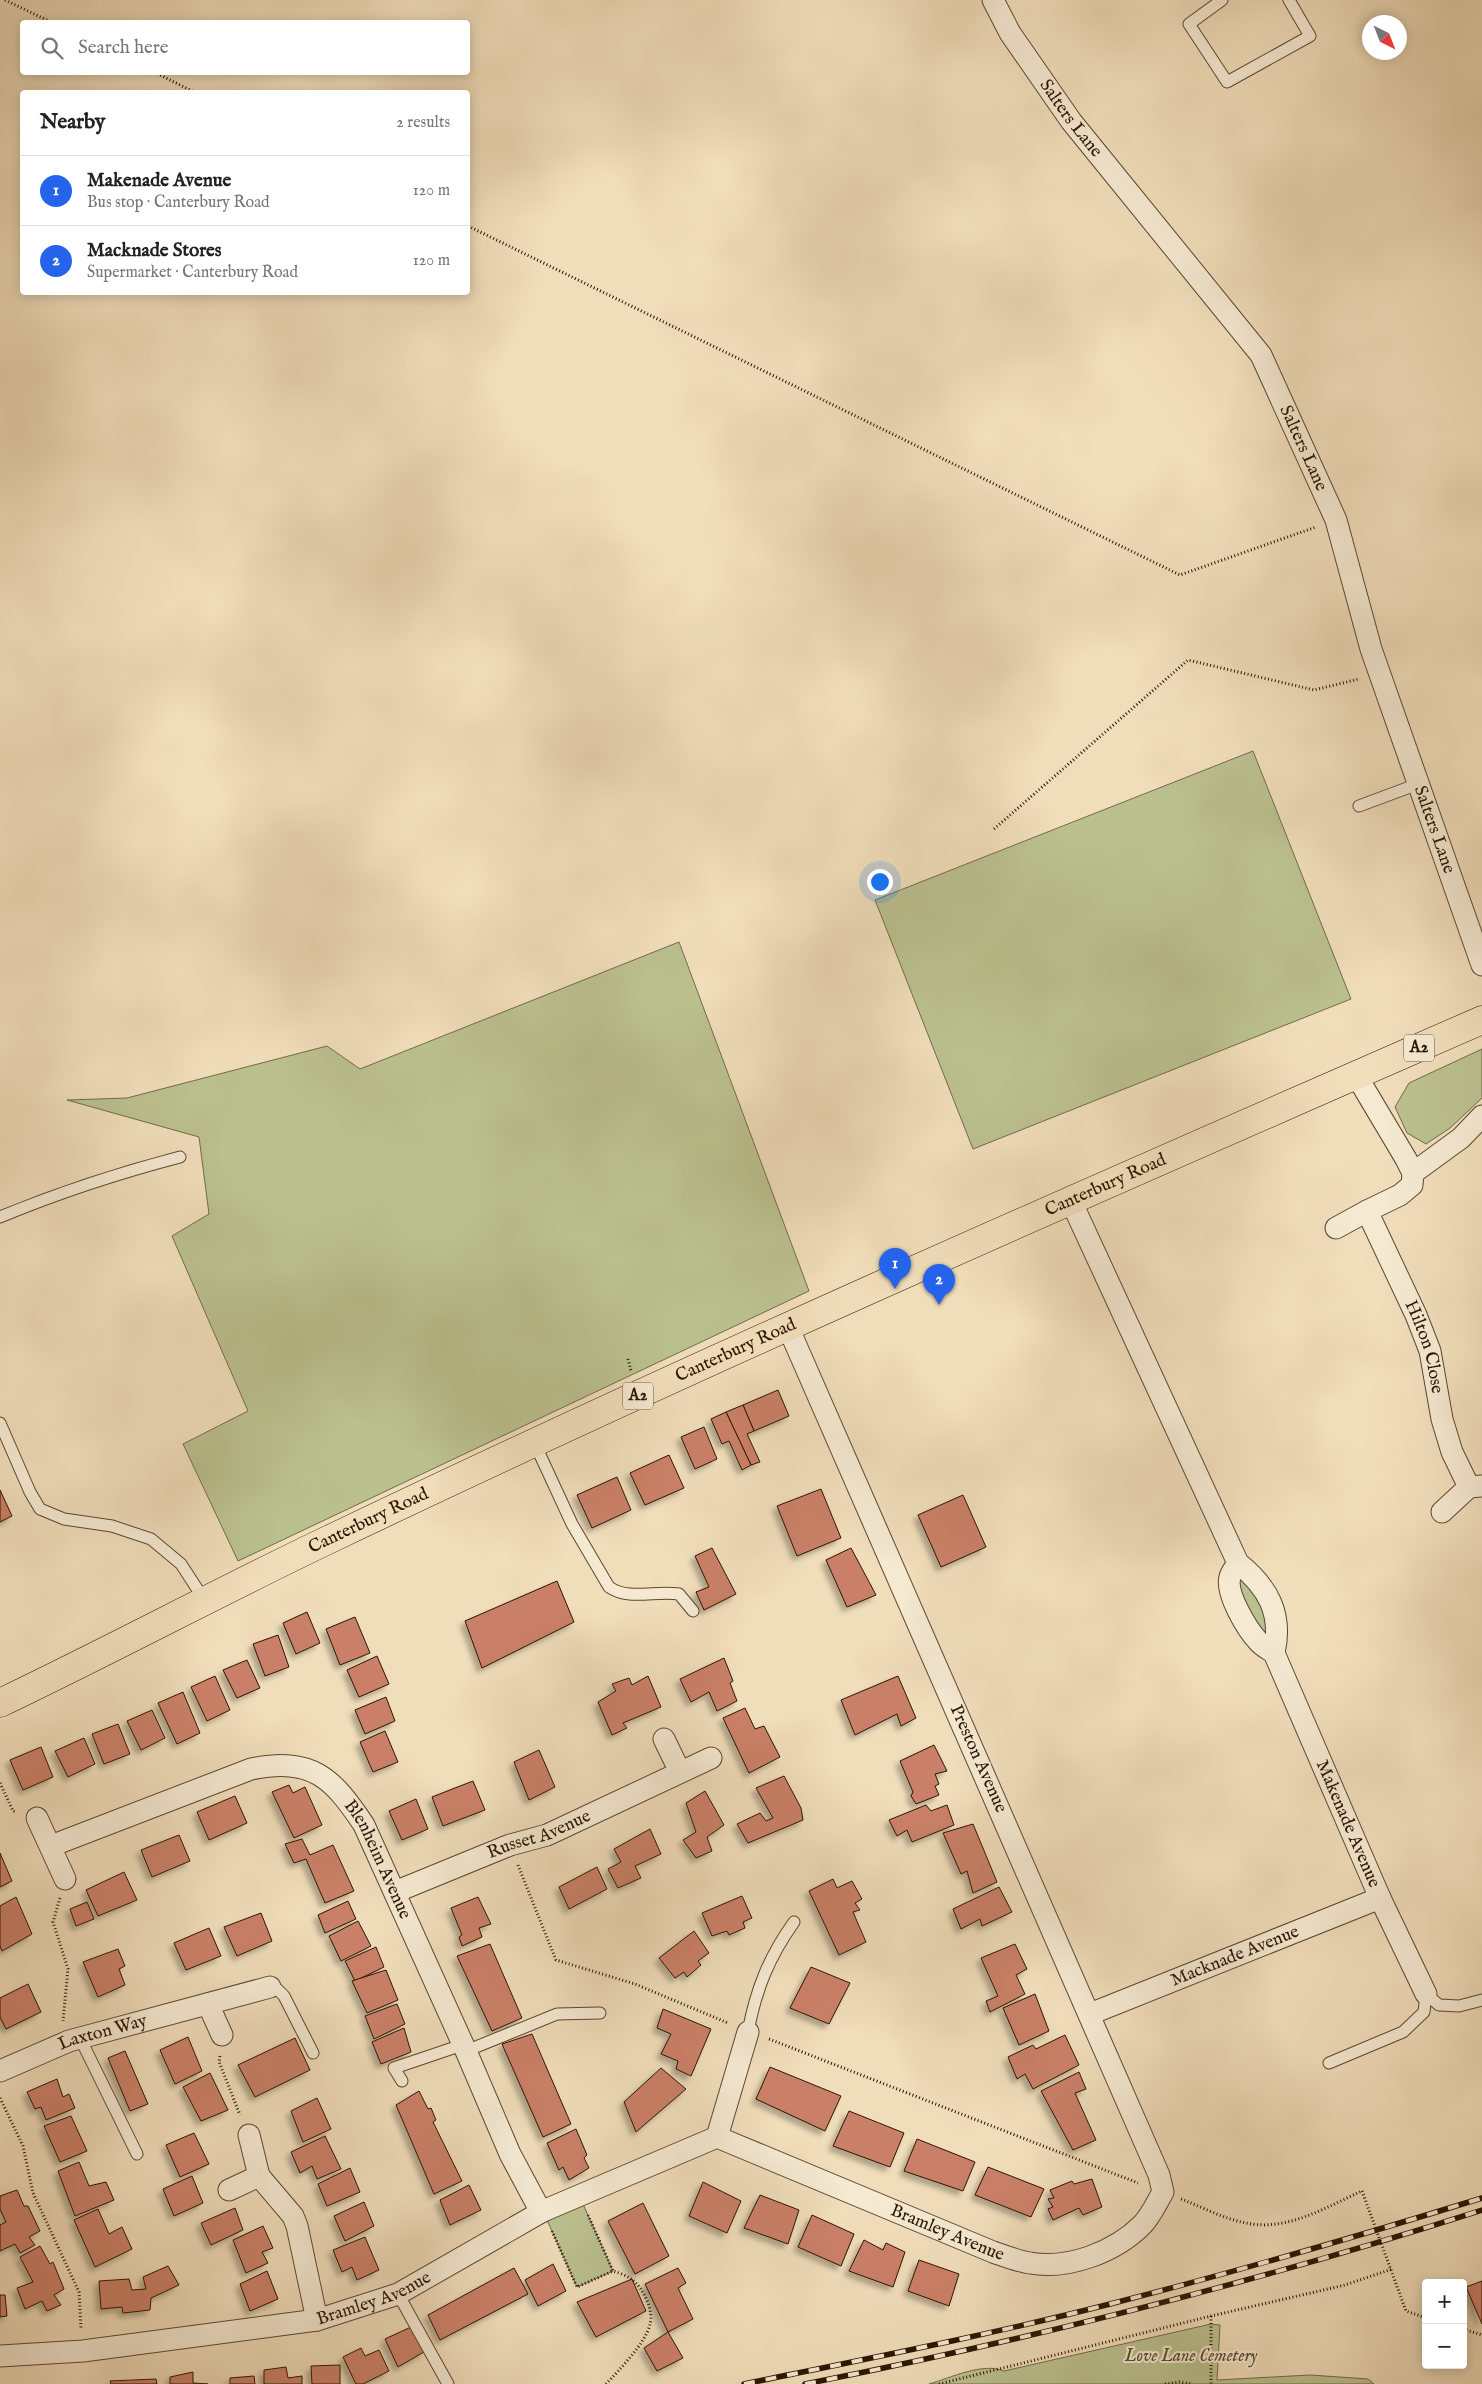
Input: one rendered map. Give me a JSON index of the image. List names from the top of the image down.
{
  "streets": {
    "main road": ["A2", "Canterbury Road"],
    "street": [
      "Salters Lane",
      "Hilton Close",
      "Preston Avenue",
      "Makenade Avenue",
      "Russet Avenue",
      "Blenheim Avenue",
      "Macknade Avenue",
      "Laxton Way",
      "Bramley Avenue"
    ]
  },
  "crossings": [
    ["Canterbury Road", "Preston Avenue"],
    ["Canterbury Road", "Makenade Avenue"],
    ["Preston Avenue", "Macknade Avenue"],
    ["Preston Avenue", "Bramley Avenue"],
    ["Makenade Avenue", "Macknade Avenue"],
    ["Russet Avenue", "Blenheim Avenue"],
    ["Blenheim Avenue", "Bramley Avenue"]
  ],
  "parks": ["Love Lane Cemetery"],
  "north": "bottom right",
  "page": {
    "search": "Search here",
    "heading": ["Nearby", "2 results"],
    "list": [
      {
        "mark": "1",
        "name": "Makenade Avenue",
        "note": "Bus stop · Canterbury Road",
        "value": "120 m"
      },
      {
        "mark": "2",
        "name": "Macknade Stores",
        "note": "Supermarket · Canterbury Road",
        "value": "120 m"
      }
    ],
    "pins": ["1", "2"],
    "map_buttons": ["+", "−"]
  }
}
